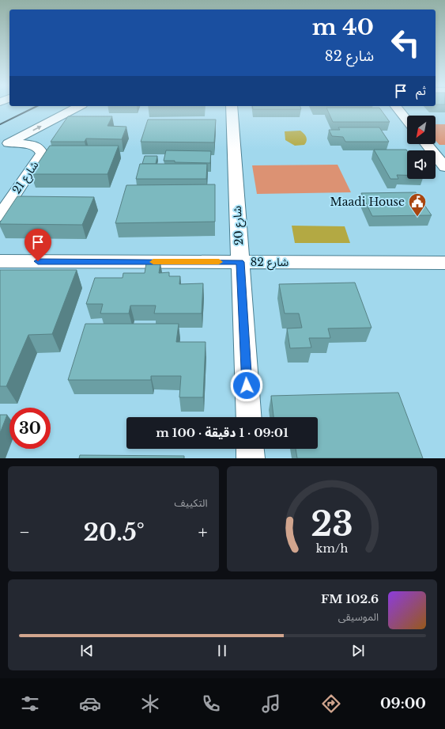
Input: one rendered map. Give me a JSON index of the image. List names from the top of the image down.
{
  "streets": {
    "street": ["شارع 21", "شارع 20", "شارع 82"]
  },
  "crossings": [
    ["شارع 20", "شارع 82"]
  ],
  "places": {
    "public building": ["Maadi House"]
  },
  "north": "bottom left",
  "page": {
    "turn": ["40 m", "شارع 82"],
    "then": "ثم",
    "limit": "30",
    "trip": "09:01 · 1 دقيقة · 100 m",
    "tile": "التكييف",
    "heat": ["−", "20.5°", "+"],
    "song": ["102.6 FM", "الموسيقى"],
    "tabs": "09:00",
    "gauge": ["23", "km/h"]
  }
}
